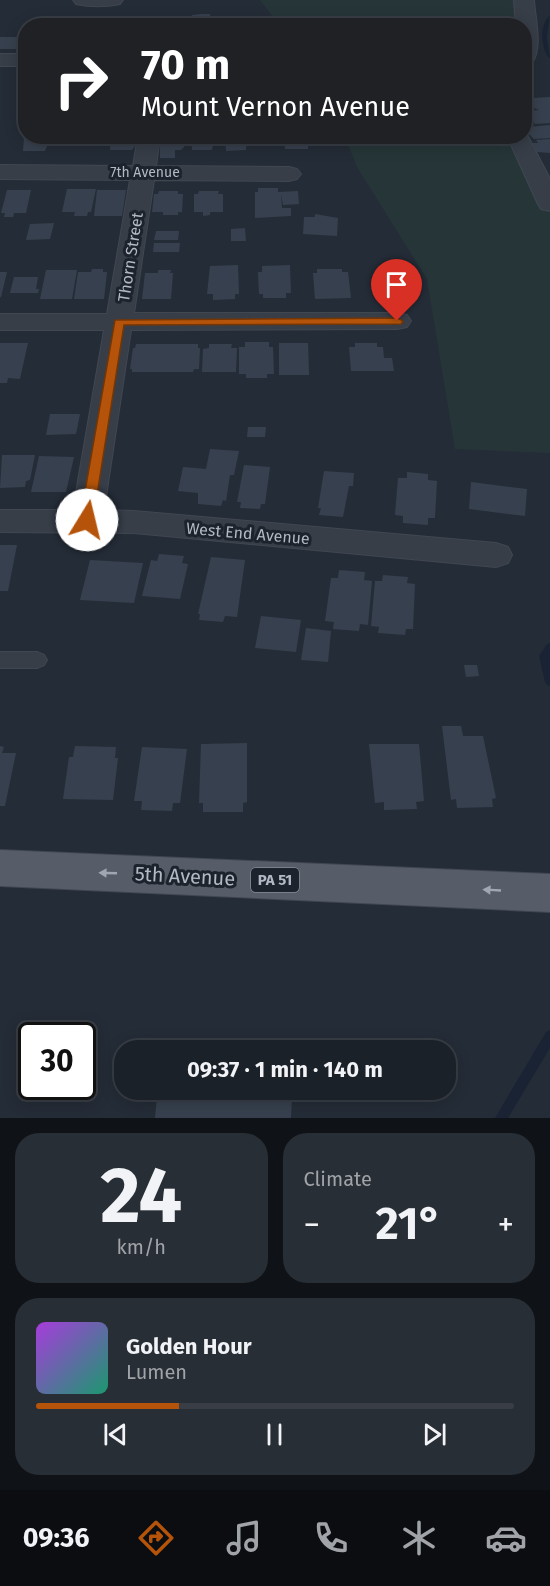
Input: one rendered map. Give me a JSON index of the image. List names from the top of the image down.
{
  "streets": {
    "main road": ["5th Avenue", "PA 51"],
    "street": ["7th Avenue", "Thorn Street", "West End Avenue"]
  },
  "crossings": [
    ["7th Avenue", "Thorn Street"],
    ["Thorn Street", "West End Avenue"]
  ],
  "one_way": ["5th Avenue"],
  "page": {
    "turn": ["70 m", "Mount Vernon Avenue"],
    "limit": "30",
    "trip": "09:37 · 1 min · 140 m",
    "tile": [
      ["24", "km/h"],
      "Climate"
    ],
    "heat": ["−", "21°", "+"],
    "song": ["Golden Hour", "Lumen"],
    "tabs": "09:36"
  }
}
